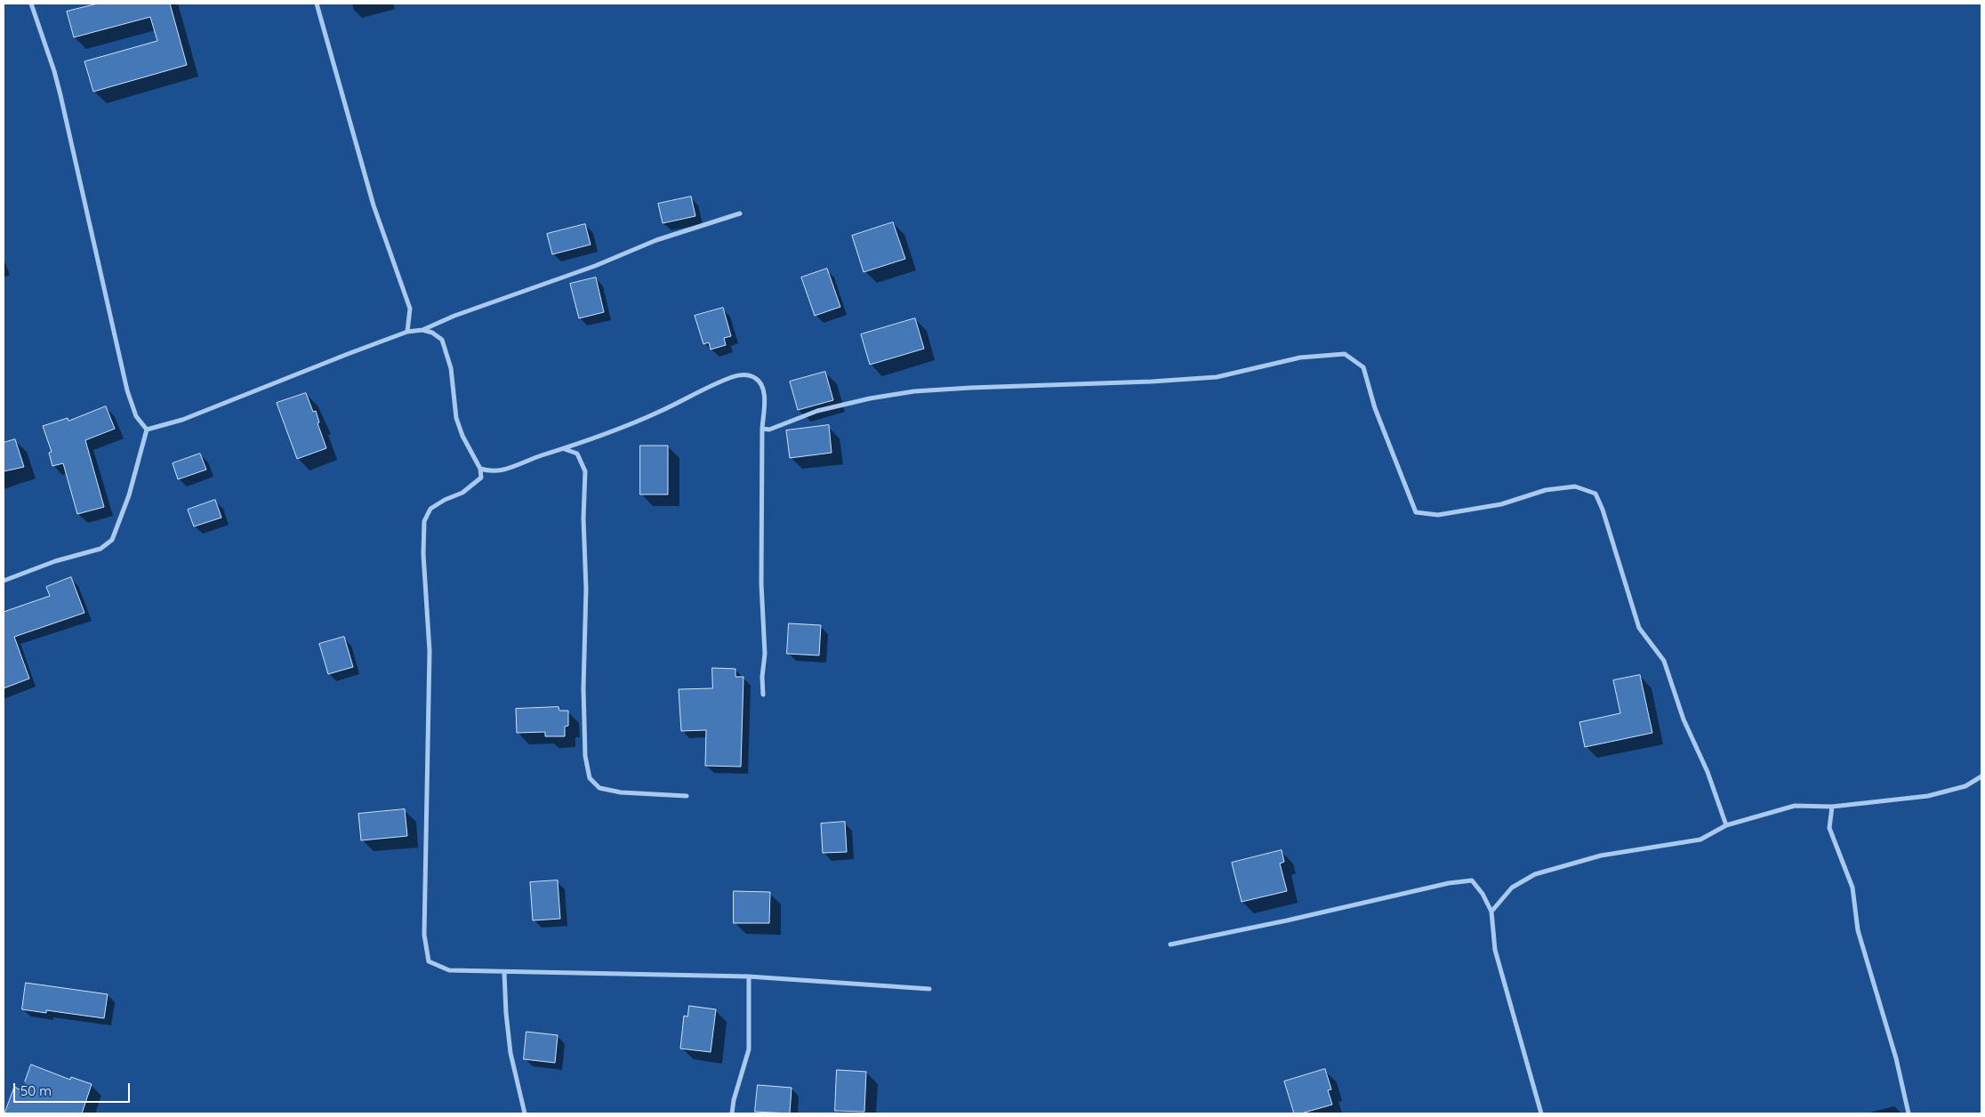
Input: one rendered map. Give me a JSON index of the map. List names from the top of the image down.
{
  "scale_bar": "50 m"
}
